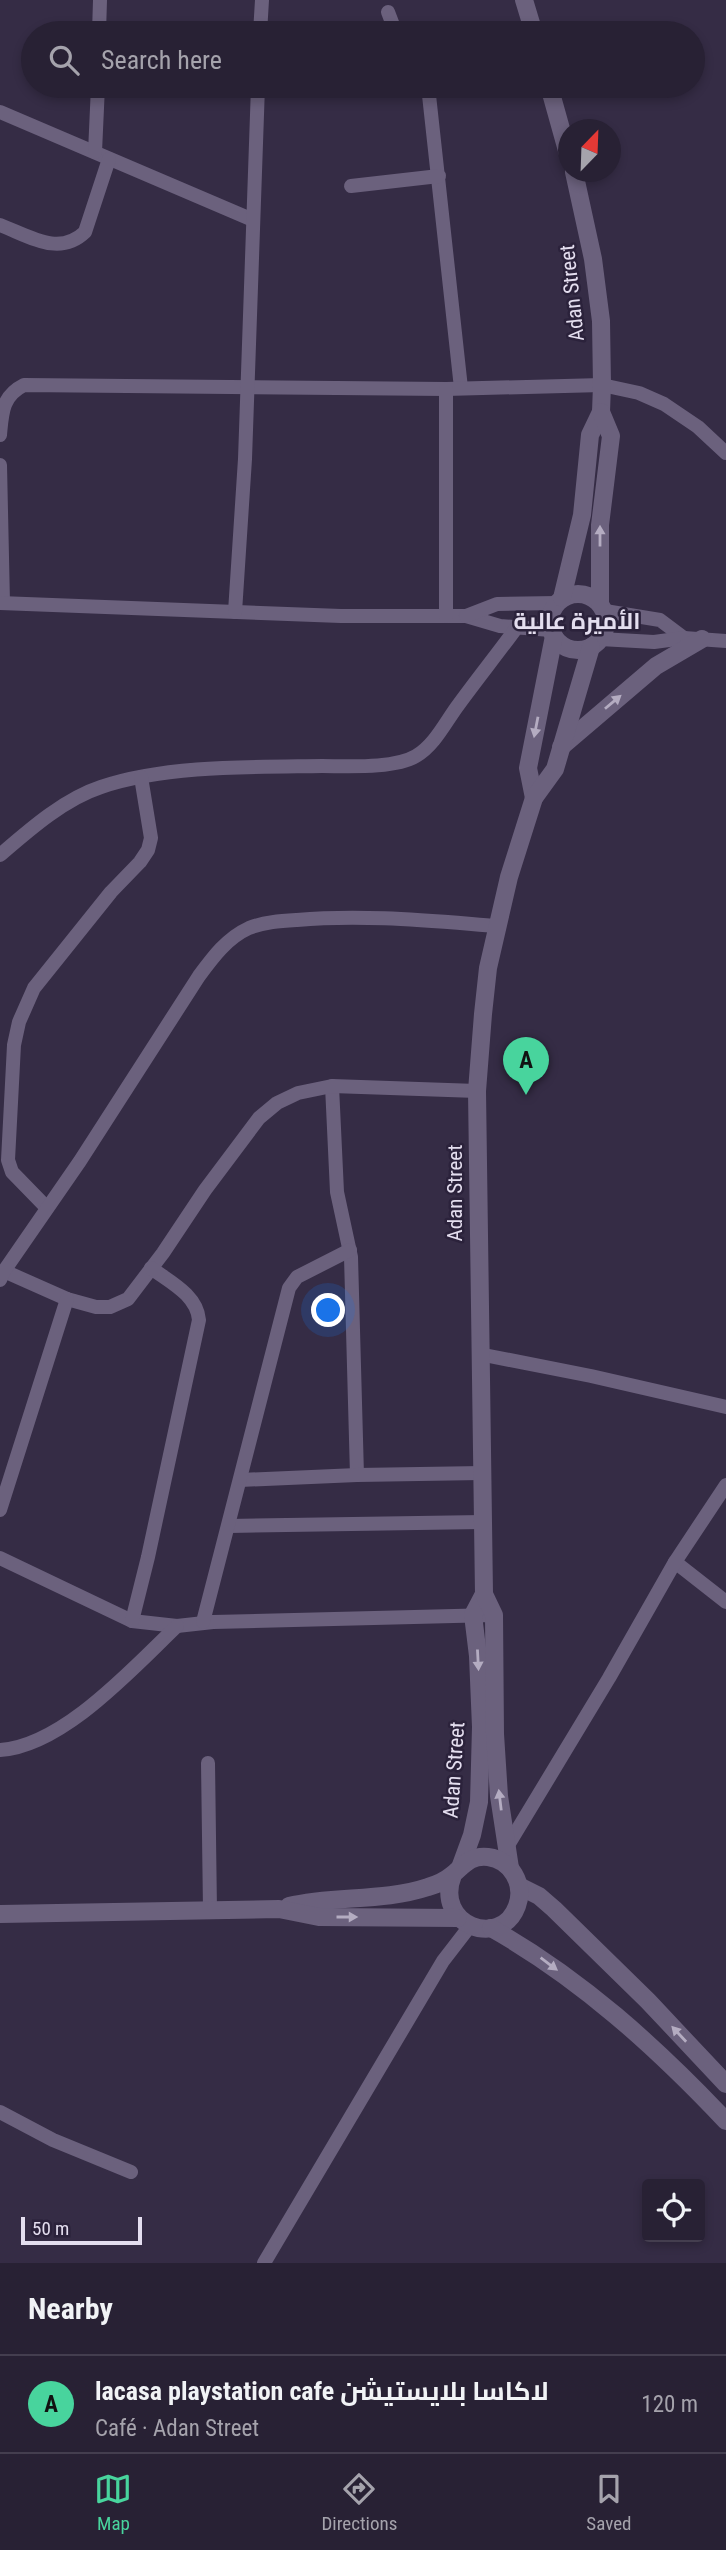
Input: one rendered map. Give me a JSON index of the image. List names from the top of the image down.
{
  "streets": {
    "street": ["Adan Street"]
  },
  "districts": ["الأميرة عالية"],
  "scale_bar": "50 m",
  "north": "top right",
  "page": {
    "search": "Search here",
    "pins": "A",
    "scale": "50 m",
    "heading": "Nearby",
    "list": [
      {
        "mark": "A",
        "name": "lacasa playstation cafe لاكاسا بلايستيشن",
        "note": "Café · Adan Street",
        "value": "120 m"
      }
    ],
    "nav": ["Map", "Directions", "Saved"]
  }
}
